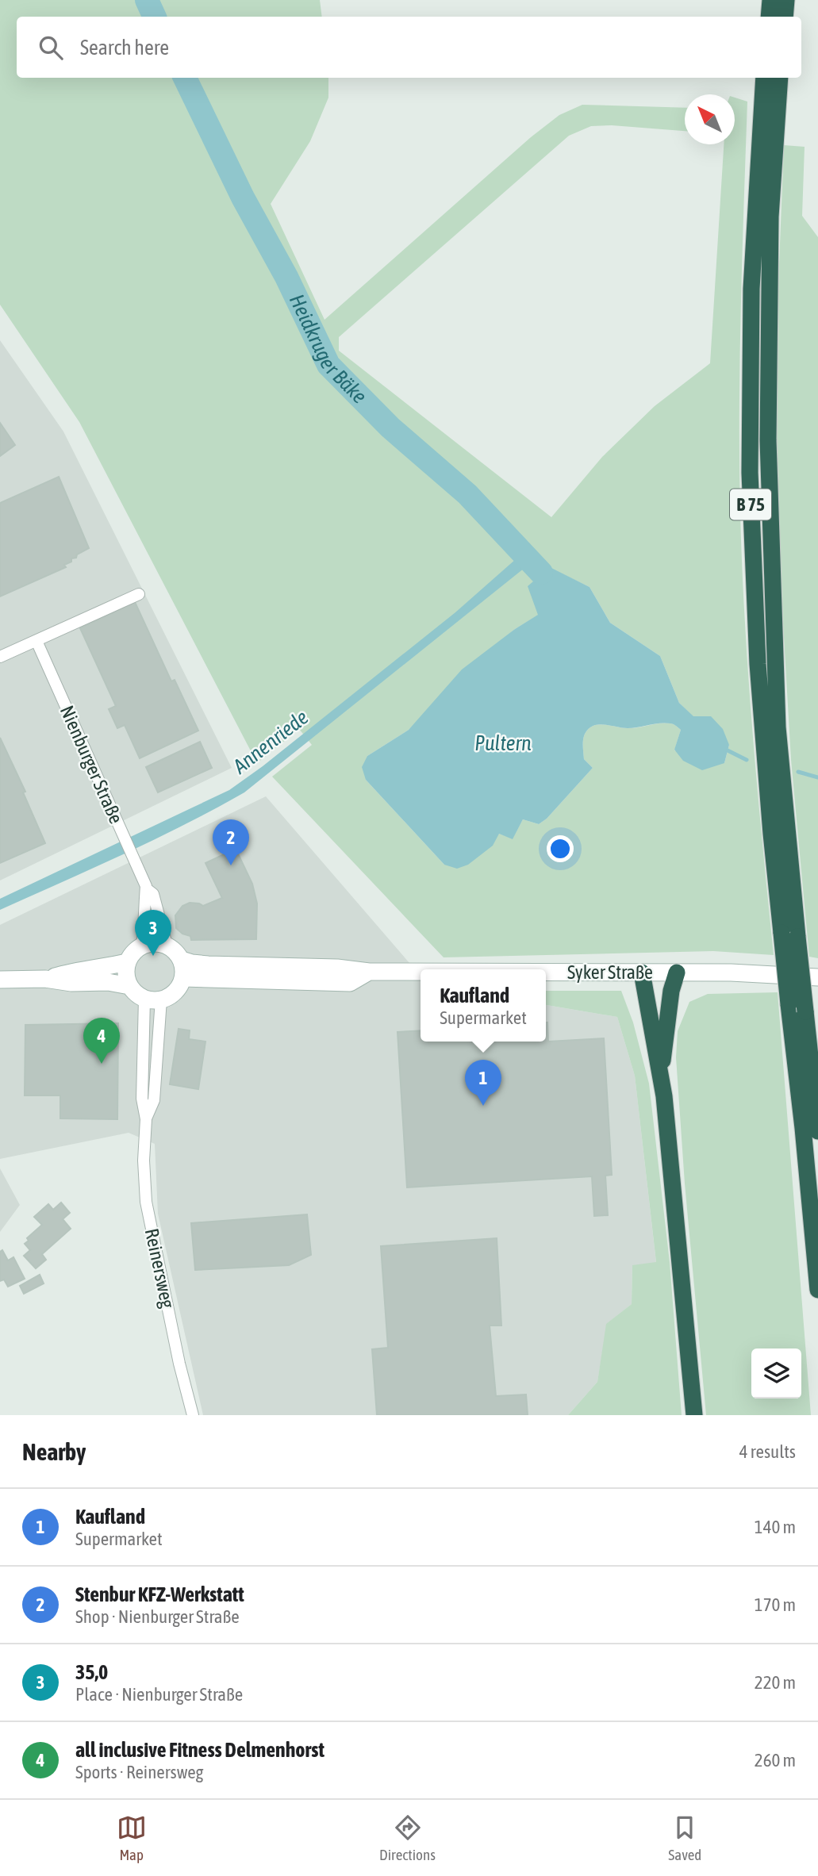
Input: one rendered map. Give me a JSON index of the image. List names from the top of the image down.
{
  "streets": {
    "highway": ["B 75"],
    "main road": ["Syker Straße"],
    "street": ["Nienburger Straße", "Reinersweg"]
  },
  "crossings": [
    ["Nienburger Straße", "Syker Straße"],
    ["Nienburger Straße", "Reinersweg"],
    ["Syker Straße", "Reinersweg"]
  ],
  "water": ["Heidkruger Bäke", "Annenriede", "Pultern"],
  "north": "top left",
  "page": {
    "search": "Search here",
    "pins": [
      "2",
      "3",
      "4",
      "1"
    ],
    "popup": ["Kaufland", "Supermarket"],
    "heading": ["Nearby", "4 results"],
    "list": [
      {
        "mark": "1",
        "name": "Kaufland",
        "note": "Supermarket",
        "value": "140 m"
      },
      {
        "mark": "2",
        "name": "Stenbur KFZ-Werkstatt",
        "note": "Shop · Nienburger Straße",
        "value": "170 m"
      },
      {
        "mark": "3",
        "name": "35,0",
        "note": "Place · Nienburger Straße",
        "value": "220 m"
      },
      {
        "mark": "4",
        "name": "all inclusive Fitness Delmenhorst",
        "note": "Sports · Reinersweg",
        "value": "260 m"
      }
    ],
    "nav": ["Map", "Directions", "Saved"]
  }
}
